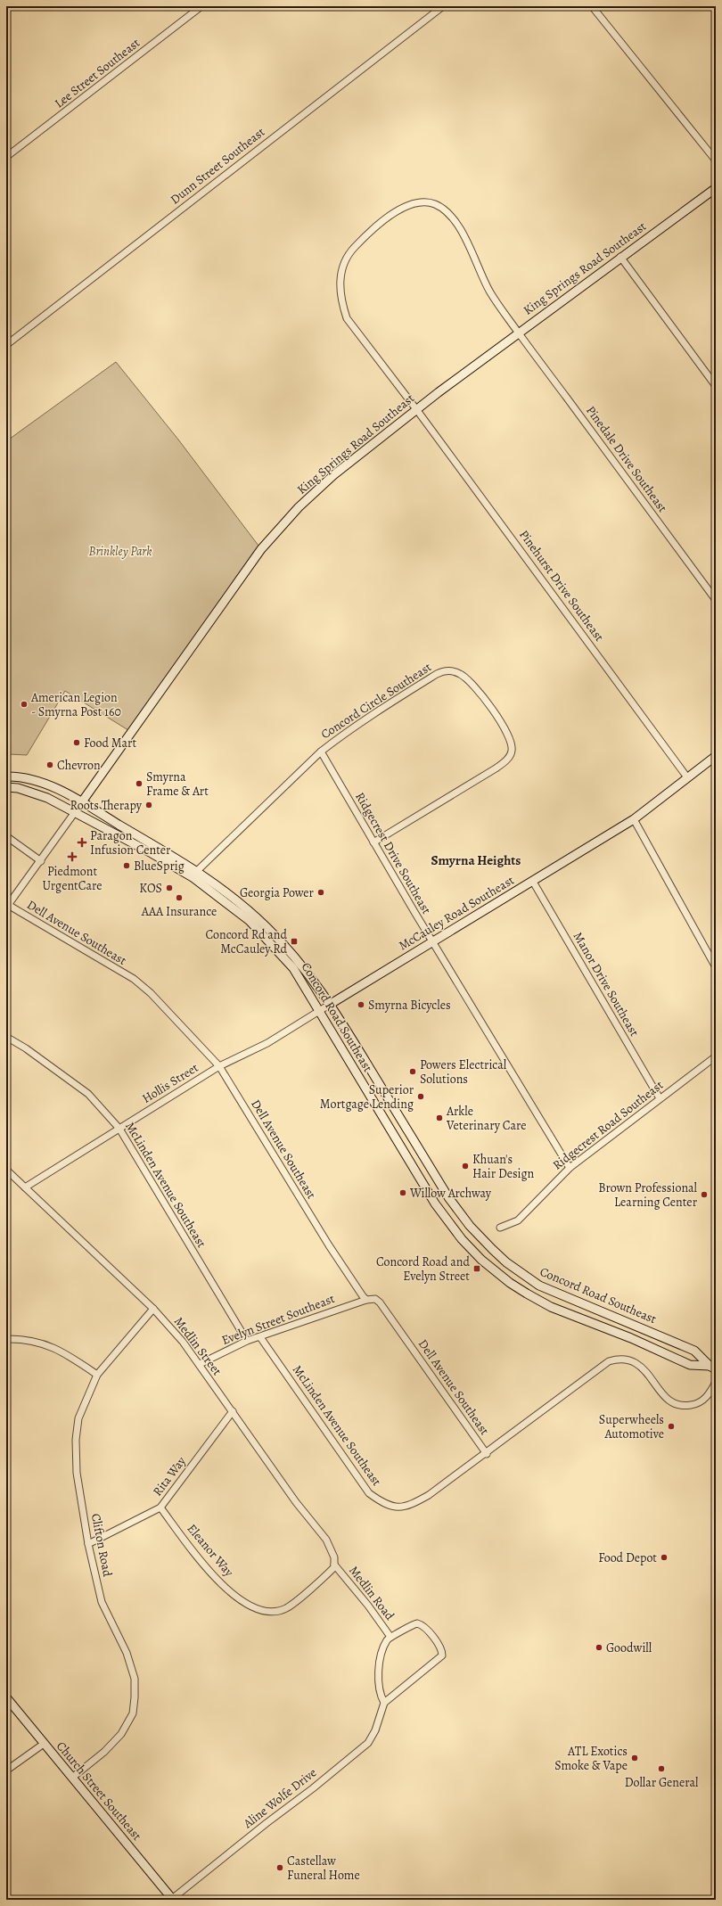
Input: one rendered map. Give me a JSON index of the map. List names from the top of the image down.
{
  "streets": {
    "main road": [
      "King Springs Road Southeast",
      "McCauley Road Southeast",
      "Concord Road Southeast",
      "Church Street Southeast"
    ],
    "street": [
      "Lee Street Southeast",
      "Dunn Street Southeast",
      "Pinedale Drive Southeast",
      "Pinehurst Drive Southeast",
      "Concord Circle Southeast",
      "Ridgecrest Drive Southeast",
      "Dell Avenue Southeast",
      "Manor Drive Southeast",
      "Hollis Street",
      "Ridgecrest Road Southeast",
      "McLinden Avenue Southeast",
      "Evelyn Street Southeast",
      "Medlin Street",
      "Rita Way",
      "Clifton Road",
      "Eleanor Way",
      "Medlin Road",
      "Aline Wolfe Drive"
    ]
  },
  "crossings": [
    ["King Springs Road Southeast", "Pinedale Drive Southeast"],
    ["King Springs Road Southeast", "Pinehurst Drive Southeast"],
    ["King Springs Road Southeast", "Concord Road Southeast"],
    ["Pinedale Drive Southeast", "Pinehurst Drive Southeast"],
    ["Pinehurst Drive Southeast", "McCauley Road Southeast"],
    ["Concord Circle Southeast", "Ridgecrest Drive Southeast"],
    ["Concord Circle Southeast", "Concord Road Southeast"],
    ["Ridgecrest Drive Southeast", "McCauley Road Southeast"],
    ["Ridgecrest Drive Southeast", "Ridgecrest Road Southeast"],
    ["McCauley Road Southeast", "Manor Drive Southeast"],
    ["McCauley Road Southeast", "Concord Road Southeast"],
    ["McCauley Road Southeast", "Hollis Street"],
    ["Dell Avenue Southeast", "Hollis Street"],
    ["Dell Avenue Southeast", "McLinden Avenue Southeast"],
    ["Dell Avenue Southeast", "Evelyn Street Southeast"],
    ["Manor Drive Southeast", "Ridgecrest Road Southeast"],
    ["Concord Road Southeast", "Hollis Street"],
    ["Hollis Street", "McLinden Avenue Southeast"],
    ["Hollis Street", "Medlin Street"],
    ["McLinden Avenue Southeast", "Evelyn Street Southeast"],
    ["Evelyn Street Southeast", "Medlin Street"],
    ["Medlin Street", "Rita Way"],
    ["Medlin Street", "Clifton Road"],
    ["Medlin Street", "Eleanor Way"],
    ["Medlin Street", "Medlin Road"],
    ["Rita Way", "Clifton Road"],
    ["Rita Way", "Eleanor Way"],
    ["Clifton Road", "Church Street Southeast"],
    ["Eleanor Way", "Medlin Road"],
    ["Church Street Southeast", "Aline Wolfe Drive"]
  ],
  "districts": ["Smyrna Heights"],
  "parks": ["Brinkley Park"],
  "places": {
    "other": [
      "American Legion - Smyrna Post 160",
      "Food Mart",
      "Chevron",
      "Smyrna Frame & Art",
      "Roots Therapy",
      "BlueSprig",
      "KOS",
      "Georgia Power",
      "AAA Insurance",
      "Smyrna Bicycles",
      "Powers Electrical Solutions",
      "Superior Mortgage Lending",
      "Arkle Veterinary Care",
      "Khuan's Hair Design",
      "Willow Archway",
      "Brown Professional Learning Center",
      "Superwheels Automotive",
      "Food Depot",
      "Goodwill",
      "ATL Exotics Smoke & Vape",
      "Dollar General",
      "Castellaw Funeral Home"
    ],
    "health": ["Paragon Infusion Center", "Piedmont UrgentCare"],
    "transit": ["Concord Rd and McCauley Rd", "Concord Road and Evelyn Street"]
  }
}
